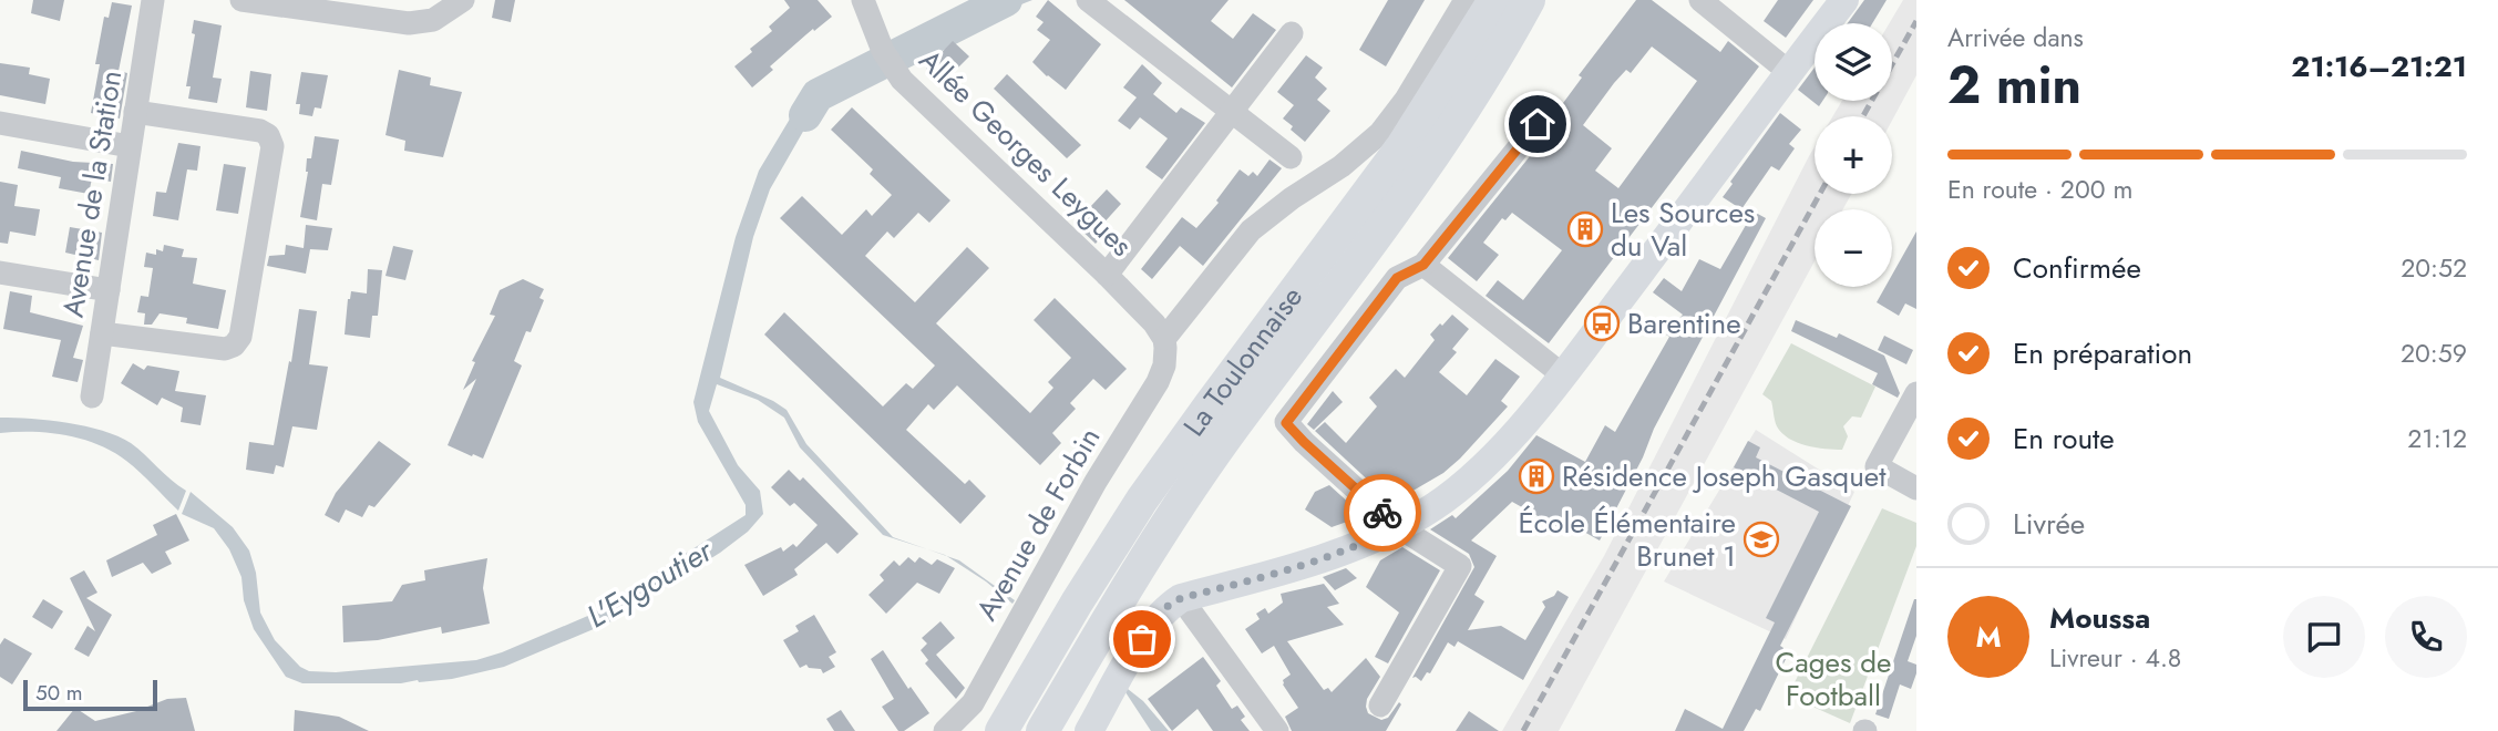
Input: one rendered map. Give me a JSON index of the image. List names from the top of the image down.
{
  "streets": {
    "highway": ["La Toulonnaise"],
    "street": ["Allée Georges Leygues", "Avenue de la Station", "Avenue de Forbin"]
  },
  "crossings": [
    ["Allée Georges Leygues", "Avenue de Forbin"]
  ],
  "water": ["L'Eygoutier"],
  "parks": ["Cages de Football"],
  "places": {
    "building": ["Les Sources du Val", "Résidence Joseph Gasquet"],
    "bus stop": ["Barentine"],
    "school or university": ["École Élémentaire Brunet 1"]
  },
  "scale_bar": "50 m",
  "page": {
    "heading": ["2 min", "Arrivée dans", "21:16–21:21"],
    "panel": ["Moussa", "Livreur · 4.8"],
    "map_buttons": ["+", "−"],
    "bar": "En route · 200 m",
    "list": [
      ["Confirmée", "20:52"],
      ["En préparation", "20:59"],
      ["En route", "21:12"],
      "Livrée"
    ],
    "round": "M",
    "scale": "50 m"
  }
}
